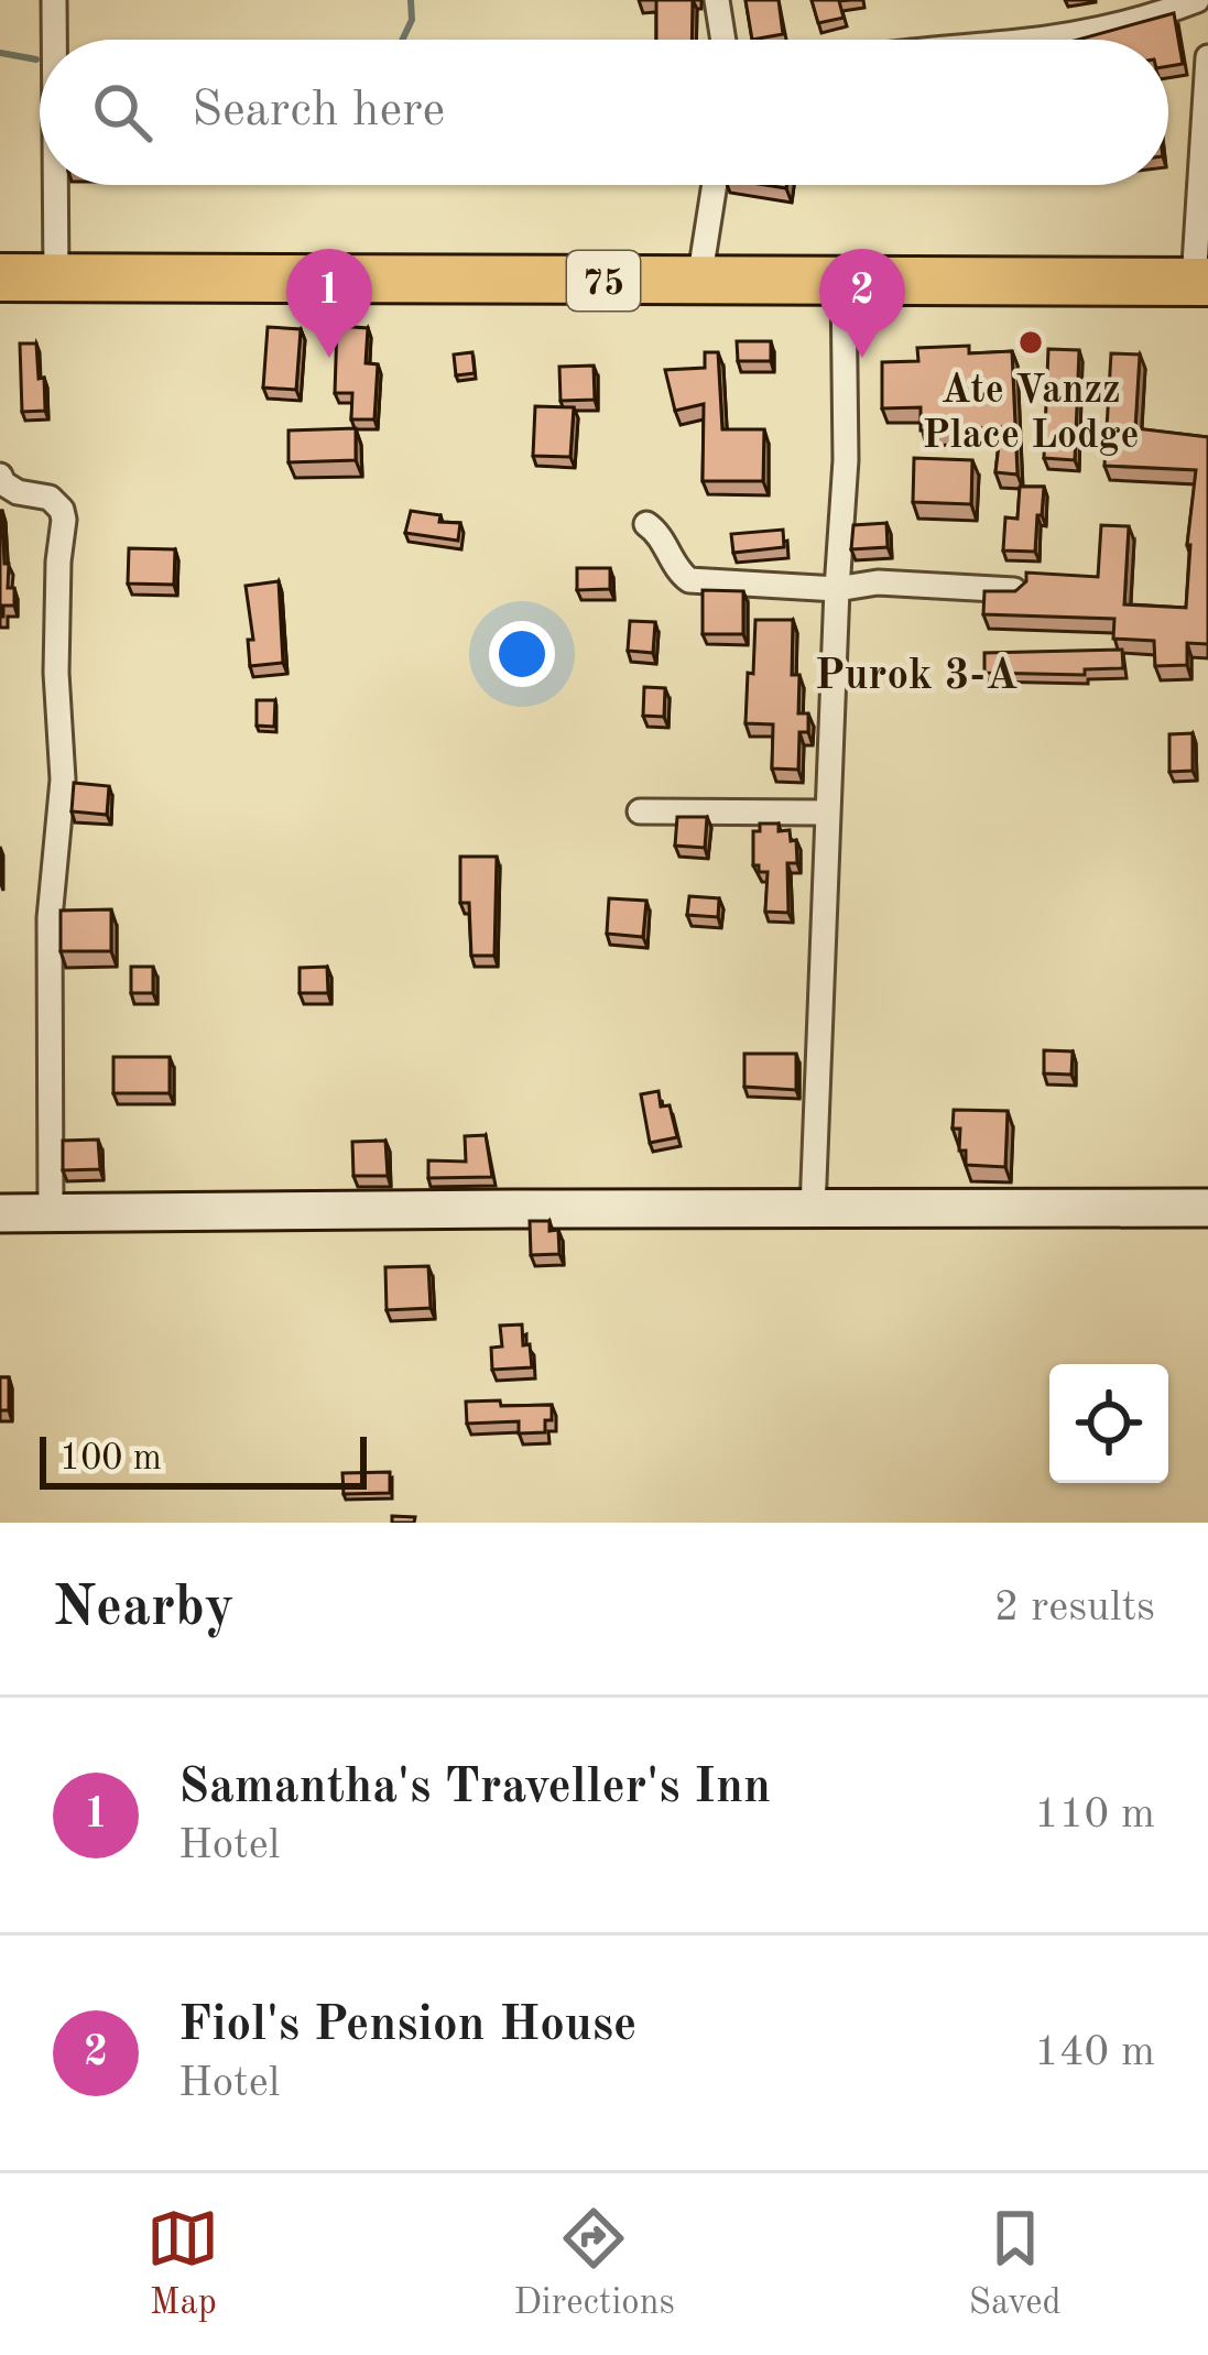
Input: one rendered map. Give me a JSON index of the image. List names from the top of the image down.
{
  "streets": {
    "highway": ["75"]
  },
  "districts": ["Purok 3-A"],
  "places": ["Ate Vanzz Place Lodge"],
  "scale_bar": "100 m",
  "page": {
    "search": "Search here",
    "pins": ["1", "2"],
    "scale": "100 m",
    "heading": ["Nearby", "2 results"],
    "list": [
      {
        "mark": "1",
        "name": "Samantha's Traveller's Inn",
        "note": "Hotel",
        "value": "110 m"
      },
      {
        "mark": "2",
        "name": "Fiol's Pension House",
        "note": "Hotel",
        "value": "140 m"
      }
    ],
    "nav": ["Map", "Directions", "Saved"]
  }
}
